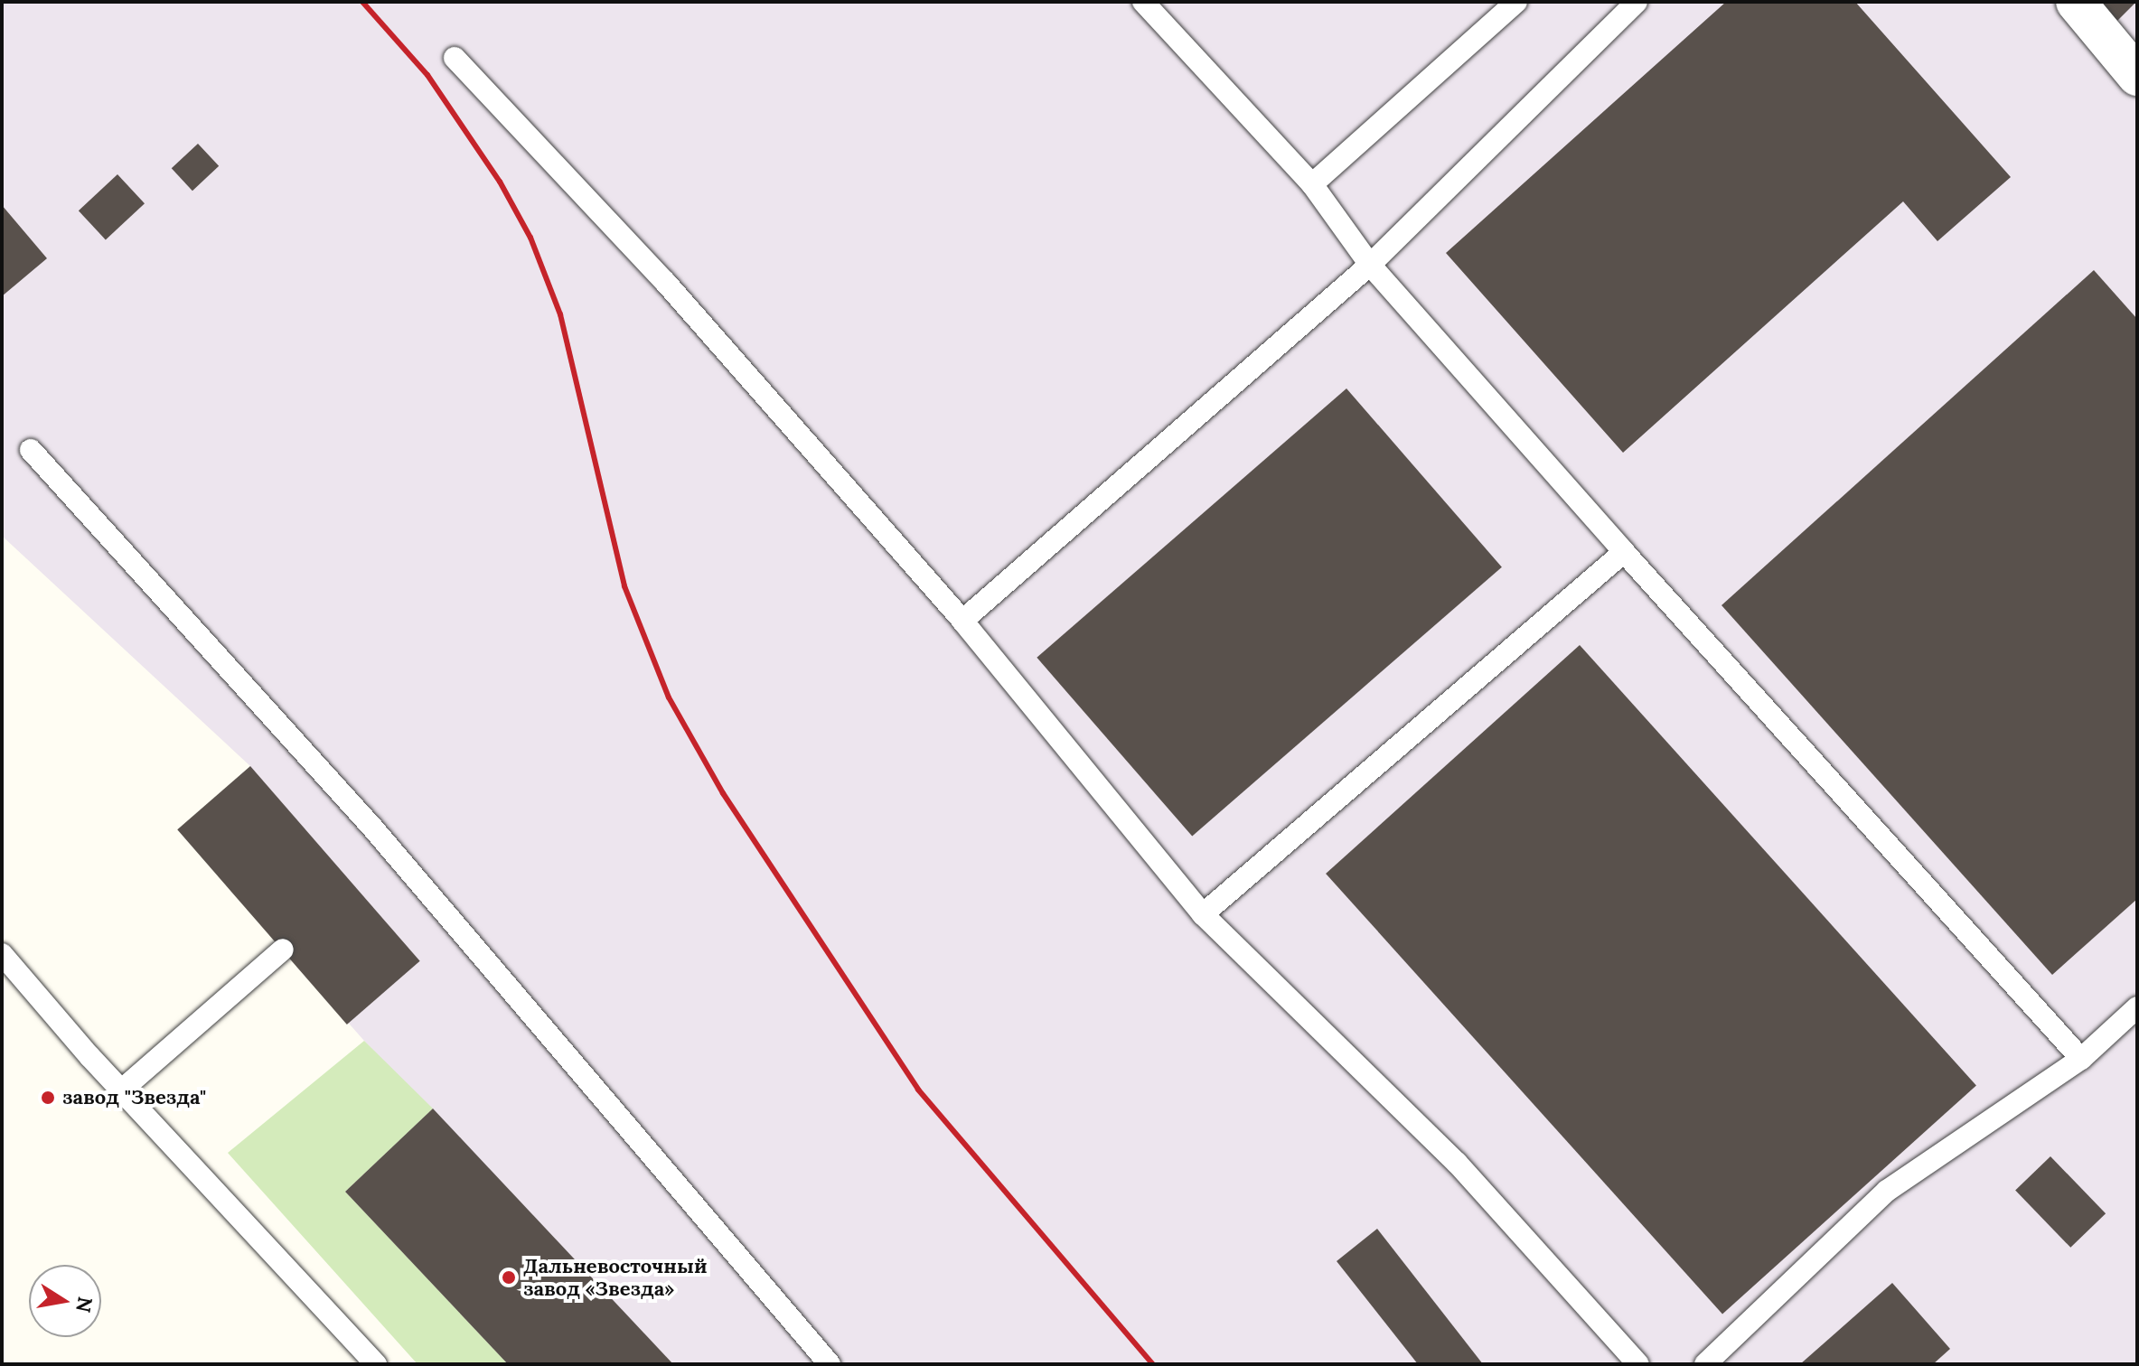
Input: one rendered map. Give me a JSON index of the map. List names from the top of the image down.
{
  "places": ["завод \"Звезда\"", "Дальневосточный завод «Звезда»"],
  "north": "right"
}
